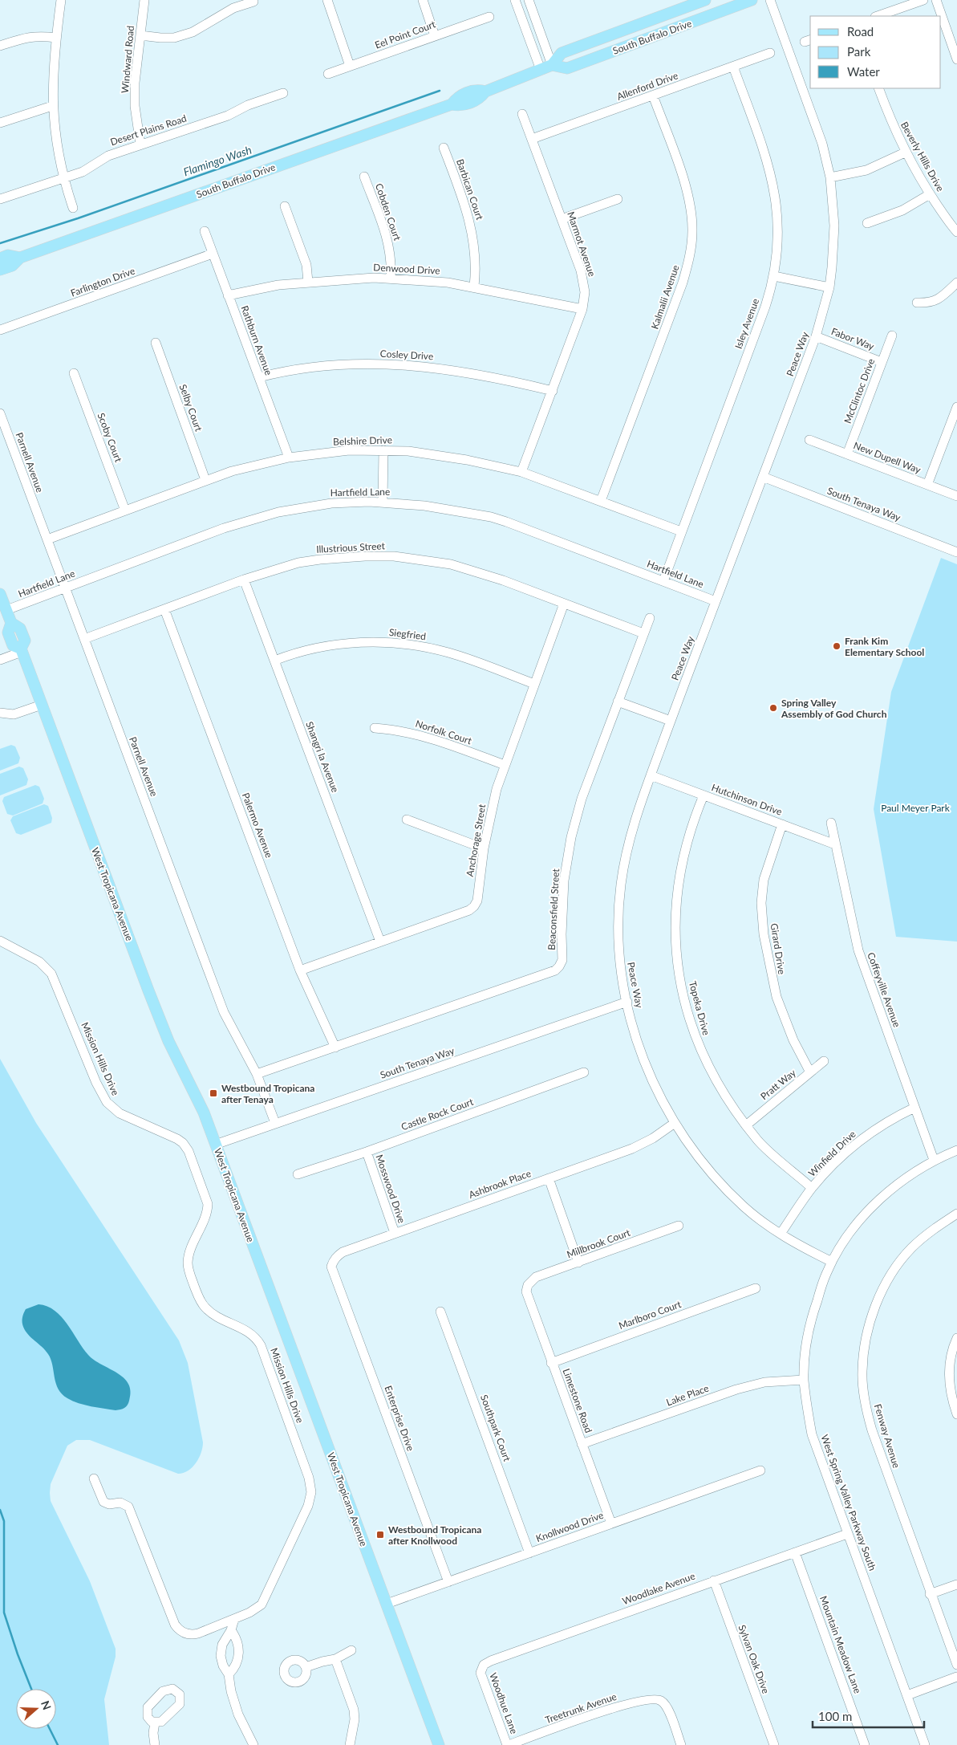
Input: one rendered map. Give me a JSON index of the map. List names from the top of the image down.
{
  "streets": {
    "main road": ["South Buffalo Drive", "West Tropicana Avenue"],
    "street": [
      "Eel Point Court",
      "Windward Road",
      "Allenford Drive",
      "Desert Plains Road",
      "Beverly Hills Drive",
      "Barbican Court",
      "Cobden Court",
      "Marmot Avenue",
      "Denwood Drive",
      "Farlington Drive",
      "Kalmalii Avenue",
      "Isley Avenue",
      "Fabor Way",
      "Rathburn Avenue",
      "Peace Way",
      "Cosley Drive",
      "McClintoc Drive",
      "Selby Court",
      "Scoby Court",
      "Belshire Drive",
      "New Dupell Way",
      "Parnell Avenue",
      "Hartfield Lane",
      "South Tenaya Way",
      "Illustrious Street",
      "Siegfried",
      "Norfolk Court",
      "Shangri la Avenue",
      "Hutchinson Drive",
      "Palermo Avenue",
      "Anchorage Street",
      "Beaconsfield Street",
      "Girard Drive",
      "Coffeyville Avenue",
      "Topeka Drive",
      "Mission Hills Drive",
      "Pratt Way",
      "Castle Rock Court",
      "Winfield Drive",
      "Ashbrook Place",
      "Mosswood Drive",
      "Millbrook Court",
      "Marlboro Court",
      "Lake Place",
      "Limestone Road",
      "Enterprise Drive",
      "Southpark Court",
      "Fenway Avenue",
      "West Spring Valley Parkway South",
      "Knollwood Drive",
      "Woodlake Avenue",
      "Mountain Meadow Lane",
      "Sylvan Oak Drive",
      "Woodhue Lane",
      "Treetrunk Avenue"
    ]
  },
  "crossings": [
    ["Windward Road", "Desert Plains Road"],
    ["Allenford Drive", "Marmot Avenue"],
    ["Allenford Drive", "Kalmalii Avenue"],
    ["Allenford Drive", "Isley Avenue"],
    ["Barbican Court", "Denwood Drive"],
    ["Cobden Court", "Denwood Drive"],
    ["Marmot Avenue", "Denwood Drive"],
    ["Marmot Avenue", "Cosley Drive"],
    ["Marmot Avenue", "Belshire Drive"],
    ["Denwood Drive", "Rathburn Avenue"],
    ["Farlington Drive", "Rathburn Avenue"],
    ["Kalmalii Avenue", "Belshire Drive"],
    ["Isley Avenue", "Belshire Drive"],
    ["Isley Avenue", "Hartfield Lane"],
    ["Fabor Way", "Peace Way"],
    ["Fabor Way", "McClintoc Drive"],
    ["Rathburn Avenue", "Cosley Drive"],
    ["Rathburn Avenue", "Belshire Drive"],
    ["Peace Way", "Hartfield Lane"],
    ["Peace Way", "South Tenaya Way"],
    ["Peace Way", "Hutchinson Drive"],
    ["Peace Way", "Winfield Drive"],
    ["Peace Way", "Ashbrook Place"],
    ["Peace Way", "West Spring Valley Parkway South"],
    ["McClintoc Drive", "New Dupell Way"],
    ["Selby Court", "Belshire Drive"],
    ["Scoby Court", "Belshire Drive"],
    ["Belshire Drive", "Parnell Avenue"],
    ["Parnell Avenue", "Hartfield Lane"],
    ["Parnell Avenue", "South Tenaya Way"],
    ["Parnell Avenue", "Illustrious Street"],
    ["Parnell Avenue", "Beaconsfield Street"],
    ["Hartfield Lane", "West Tropicana Avenue"],
    ["South Tenaya Way", "West Tropicana Avenue"],
    ["Illustrious Street", "Shangri la Avenue"],
    ["Illustrious Street", "Palermo Avenue"],
    ["Illustrious Street", "Anchorage Street"],
    ["Illustrious Street", "Beaconsfield Street"],
    ["Siegfried", "Shangri la Avenue"],
    ["Siegfried", "Anchorage Street"],
    ["Norfolk Court", "Anchorage Street"],
    ["Shangri la Avenue", "Anchorage Street"],
    ["Hutchinson Drive", "Girard Drive"],
    ["Hutchinson Drive", "Coffeyville Avenue"],
    ["Hutchinson Drive", "Topeka Drive"],
    ["Palermo Avenue", "Anchorage Street"],
    ["Palermo Avenue", "Beaconsfield Street"],
    ["West Tropicana Avenue", "Knollwood Drive"],
    ["Girard Drive", "Pratt Way"],
    ["Coffeyville Avenue", "Winfield Drive"],
    ["Coffeyville Avenue", "West Spring Valley Parkway South"],
    ["Topeka Drive", "Pratt Way"],
    ["Topeka Drive", "Winfield Drive"],
    ["Castle Rock Court", "Mosswood Drive"],
    ["Ashbrook Place", "Mosswood Drive"],
    ["Ashbrook Place", "Enterprise Drive"],
    ["Millbrook Court", "Limestone Road"],
    ["Marlboro Court", "Limestone Road"],
    ["Lake Place", "Limestone Road"],
    ["Lake Place", "West Spring Valley Parkway South"],
    ["Limestone Road", "Knollwood Drive"],
    ["Enterprise Drive", "Knollwood Drive"],
    ["Southpark Court", "Knollwood Drive"],
    ["West Spring Valley Parkway South", "Woodlake Avenue"],
    ["Woodlake Avenue", "Mountain Meadow Lane"],
    ["Woodlake Avenue", "Sylvan Oak Drive"],
    ["Woodlake Avenue", "Woodhue Lane"],
    ["Woodhue Lane", "Treetrunk Avenue"]
  ],
  "water": ["Flamingo Wash"],
  "parks": ["Paul Meyer Park"],
  "places": {
    "other": ["Frank Kim Elementary School", "Spring Valley Assembly of God Church"],
    "transit": ["Westbound Tropicana after Tenaya", "Westbound Tropicana after Knollwood"]
  },
  "legend": ["Road", "Park", "Water"],
  "scale_bar": "100 m",
  "north": "right"
}
